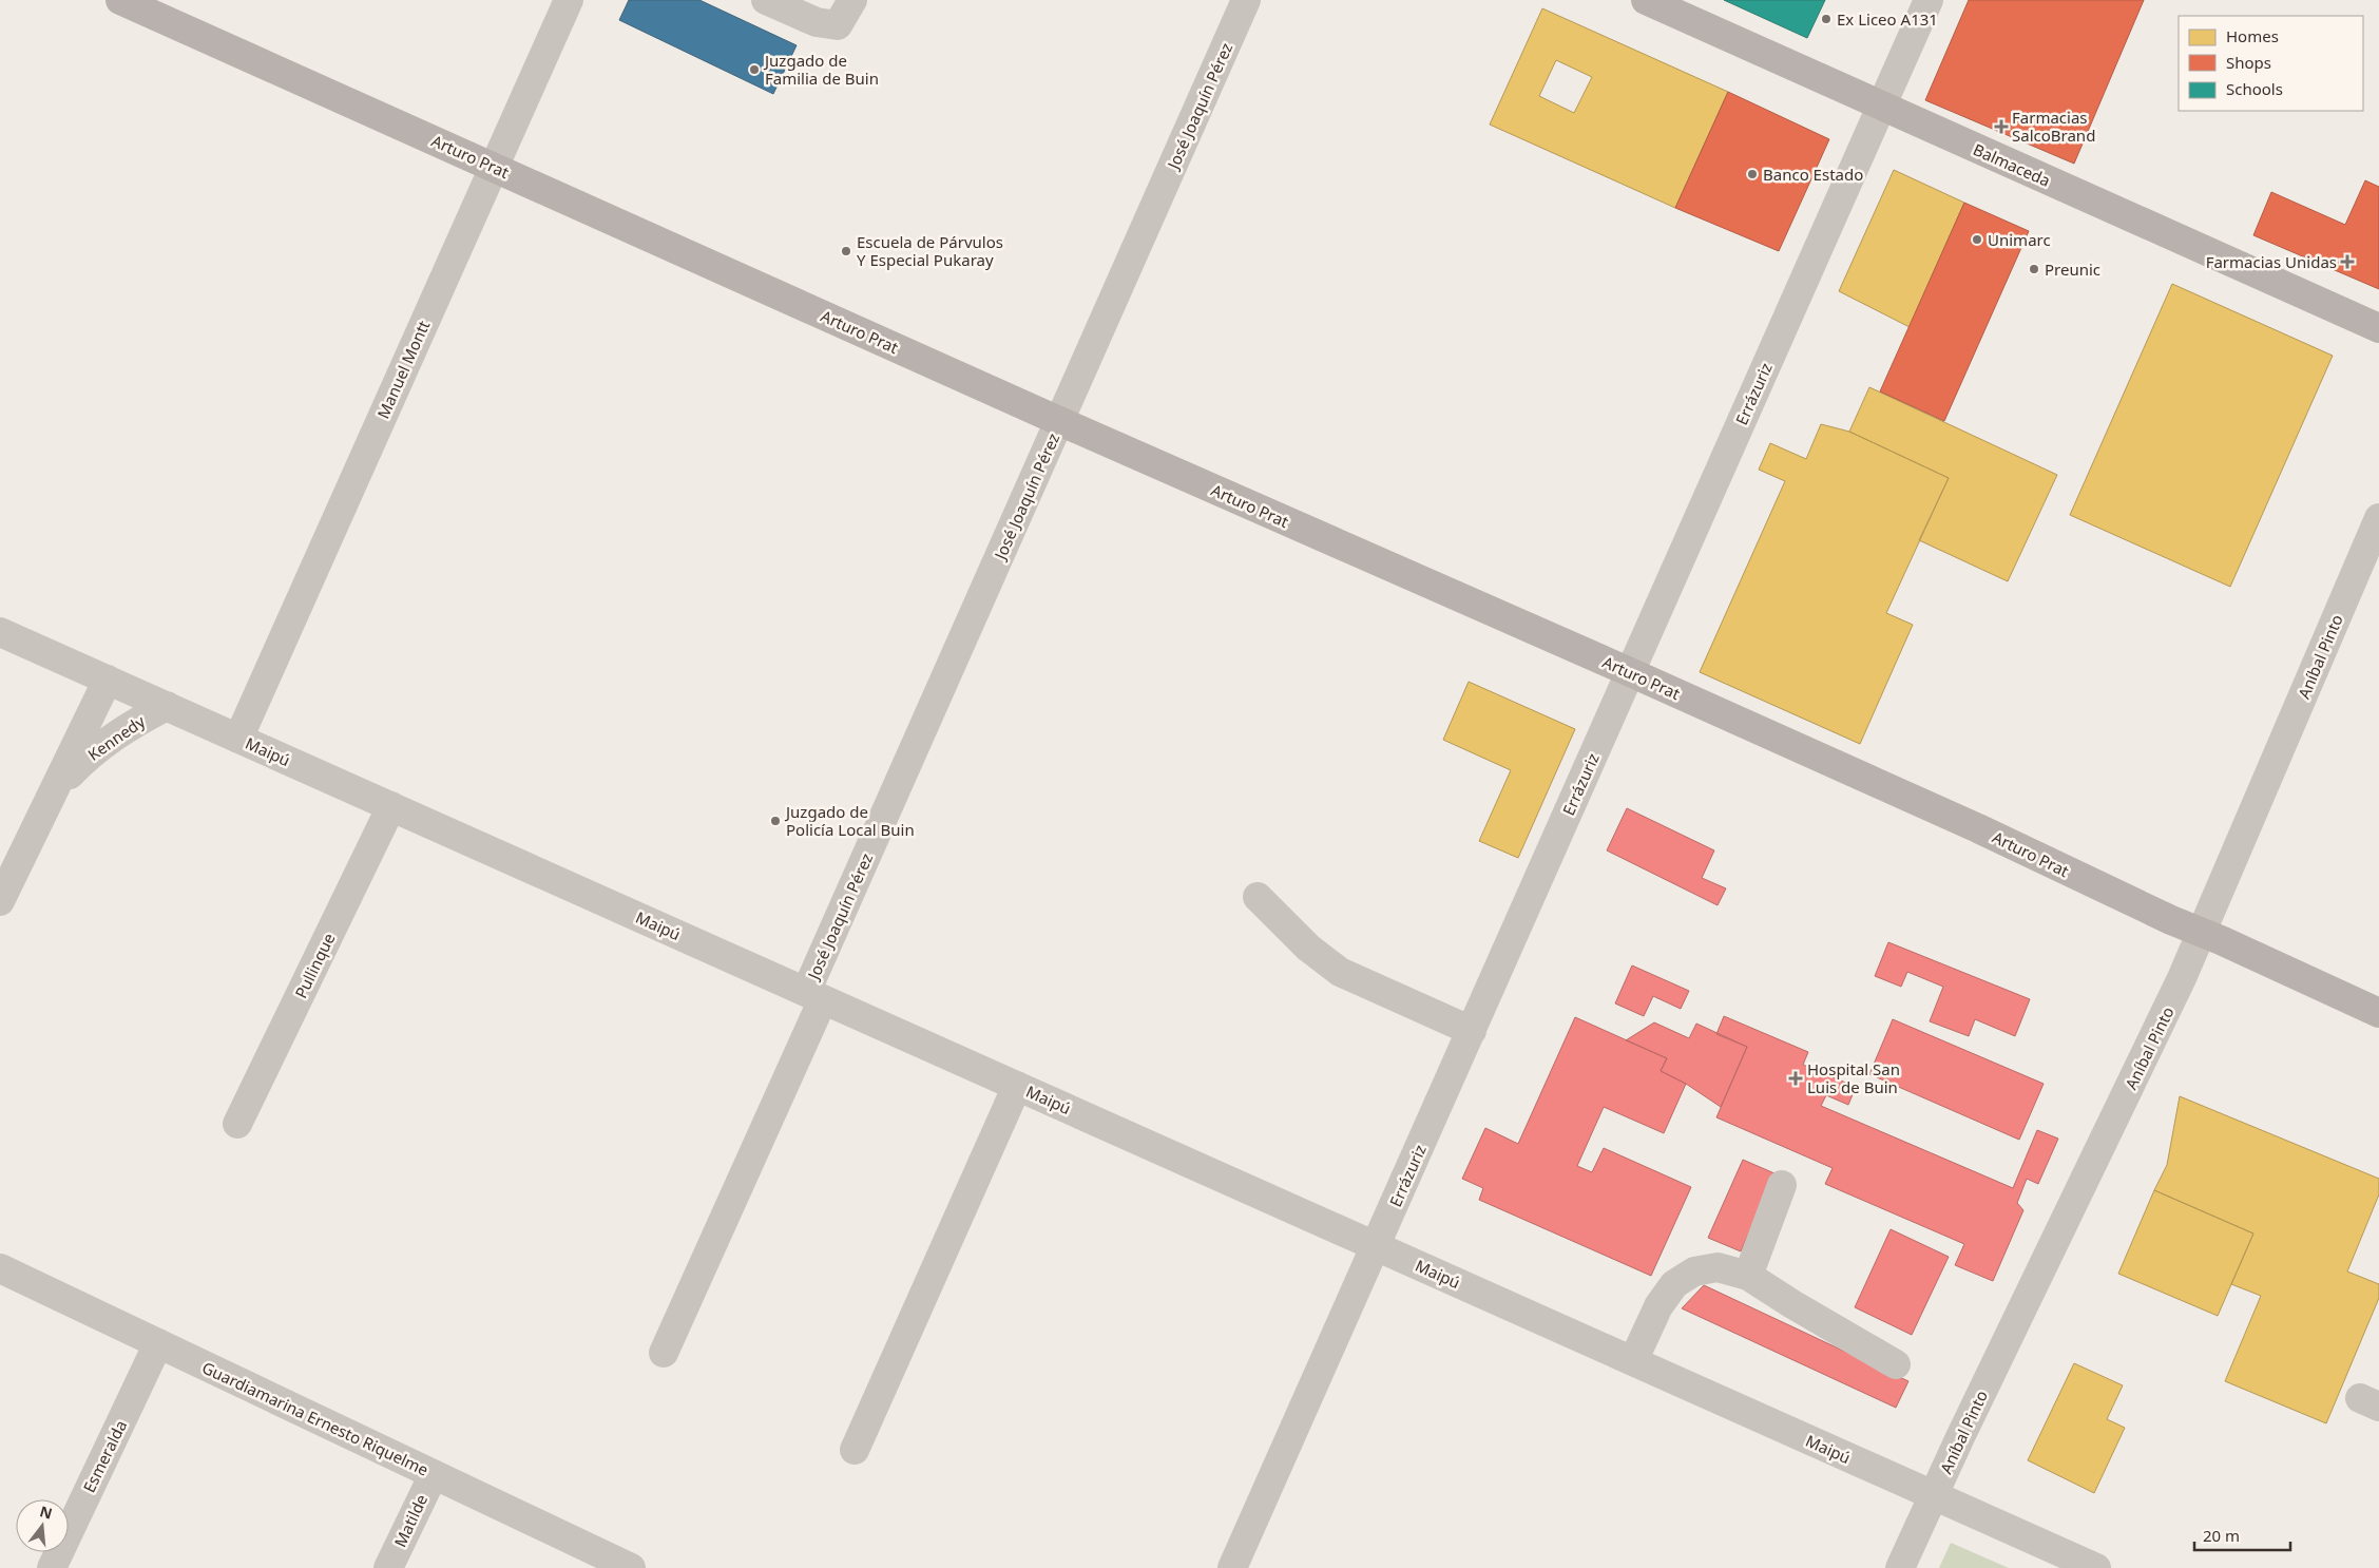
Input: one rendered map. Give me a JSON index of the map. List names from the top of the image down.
{
  "streets": {
    "main road": ["Arturo Prat", "Balmaceda"],
    "street": [
      "José Joaquín Pérez",
      "Manuel Montt",
      "Errázuriz",
      "Aníbal Pinto",
      "Kennedy",
      "Maipú",
      "Pullinque",
      "Guardiamarina Ernesto Riquelme",
      "Esmeralda",
      "Matilde"
    ]
  },
  "crossings": [
    ["José Joaquín Pérez", "Arturo Prat"],
    ["José Joaquín Pérez", "Maipú"],
    ["Arturo Prat", "Manuel Montt"],
    ["Arturo Prat", "Errázuriz"],
    ["Arturo Prat", "Aníbal Pinto"],
    ["Balmaceda", "Errázuriz"],
    ["Manuel Montt", "Maipú"],
    ["Errázuriz", "Maipú"],
    ["Aníbal Pinto", "Maipú"],
    ["Kennedy", "Maipú"],
    ["Maipú", "Pullinque"],
    ["Guardiamarina Ernesto Riquelme", "Esmeralda"],
    ["Guardiamarina Ernesto Riquelme", "Matilde"]
  ],
  "places": {
    "other": [
      "Ex Liceo A131",
      "Juzgado de Familia de Buin",
      "Banco Estado",
      "Unimarc",
      "Escuela de Párvulos Y Especial Pukaray",
      "Preunic",
      "Juzgado de Policía Local Buin"
    ],
    "health": ["Farmacias SalcoBrand", "Farmacias Unidas", "Hospital San Luis de Buin"]
  },
  "legend": ["Homes", "Shops", "Schools"],
  "scale_bar": "20 m",
  "north": "top"
}
